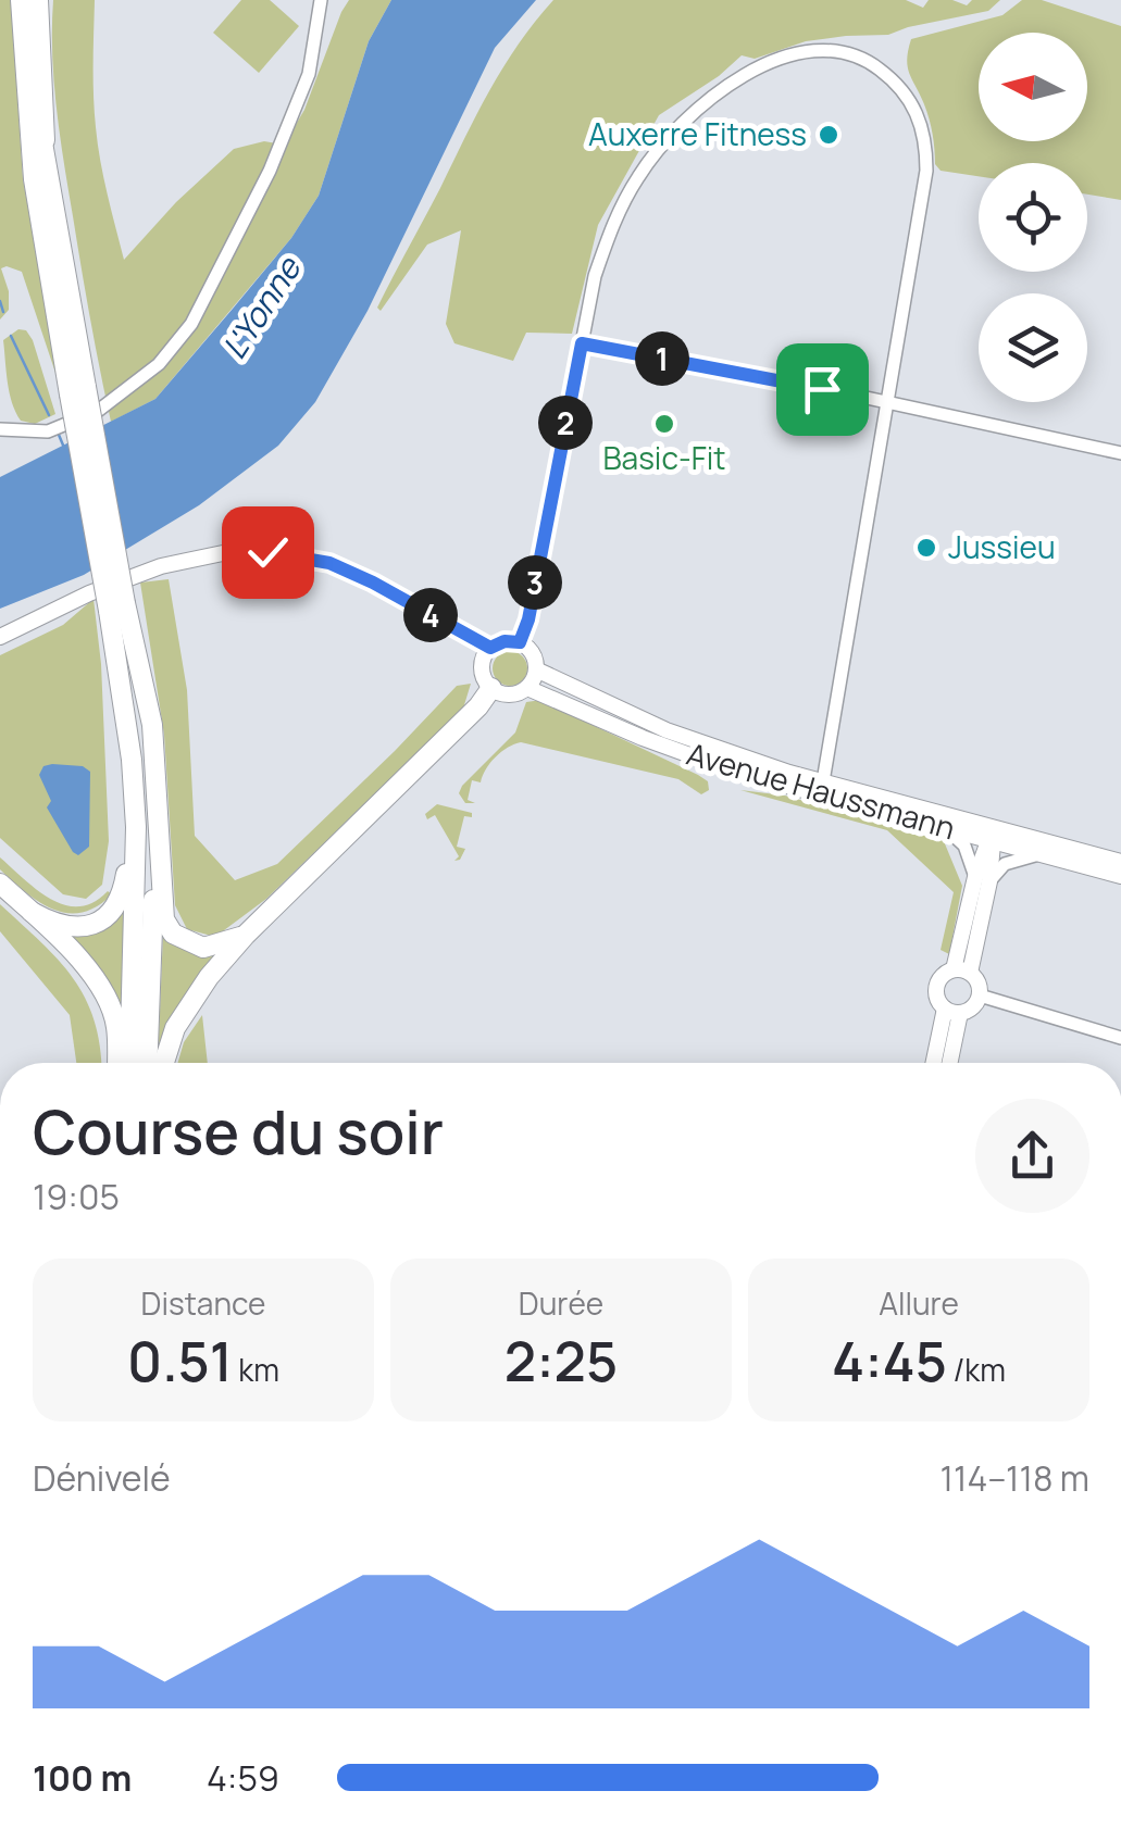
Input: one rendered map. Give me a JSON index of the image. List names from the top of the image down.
{
  "streets": {
    "street": ["Avenue Haussmann"]
  },
  "water": ["L'Yonne"],
  "places": ["Auxerre Fitness", "Basic-Fit", "Jussieu"],
  "north": "left",
  "page": {
    "pins": [
      "1",
      "2",
      "3",
      "4"
    ],
    "heading": ["Course du soir", "19:05"],
    "stats": [
      ["Distance", "0.51 km"],
      ["Durée", "2:25"],
      ["Allure", "4:45 /km"]
    ],
    "chart": ["Dénivelé", "114–118 m"],
    "list": [
      {
        "name": "100 m",
        "note": "4:59"
      }
    ]
  }
}
